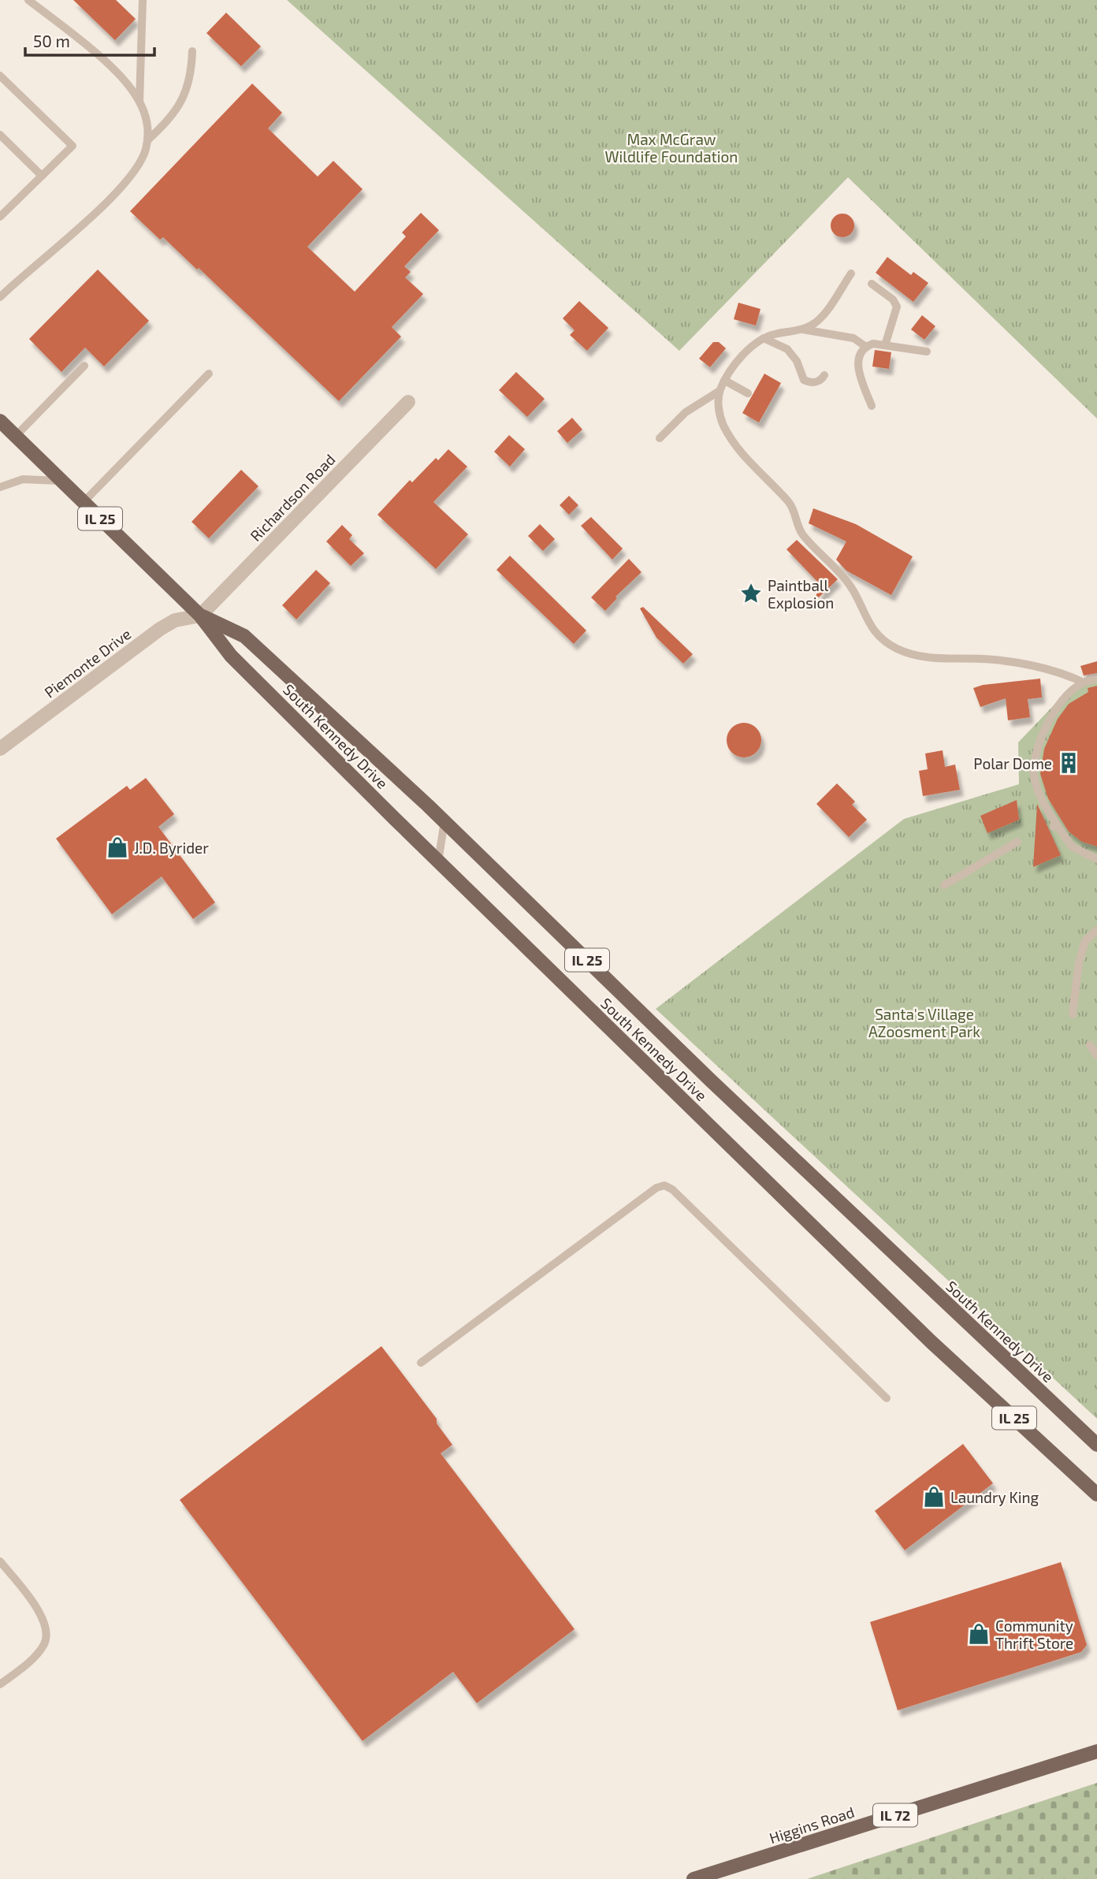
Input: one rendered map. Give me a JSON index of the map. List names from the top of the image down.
{
  "streets": {
    "main road": [
      "IL 25",
      "South Kennedy Drive",
      "IL 72",
      "Higgins Road"
    ],
    "street": ["Richardson Road", "Piemonte Drive"]
  },
  "crossings": [
    ["Richardson Road", "Piemonte Drive"],
    ["Richardson Road", "South Kennedy Drive"],
    ["Piemonte Drive", "South Kennedy Drive"]
  ],
  "parks": ["Max McGraw Wildlife Foundation", "Santa's Village AZoosment Park"],
  "places": {
    "place": ["Paintball Explosion"],
    "building": ["Polar Dome"],
    "shop": ["J.D. Byrider", "Laundry King", "Community Thrift Store"]
  },
  "scale_bar": "50 m"
}
